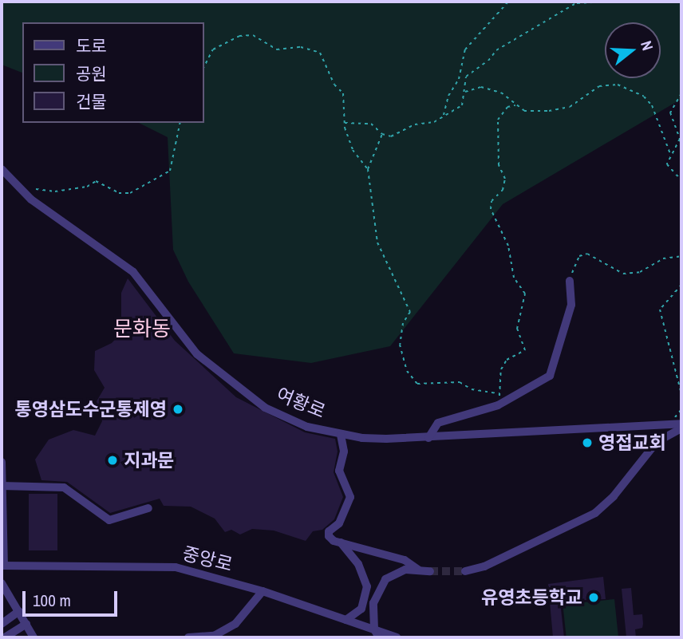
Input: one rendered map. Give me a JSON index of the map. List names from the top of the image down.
{
  "streets": {
    "street": ["여황로", "중앙로"]
  },
  "districts": ["문화동"],
  "places": [
    "통영삼도수군통제영",
    "영접교회",
    "지과문",
    "유영초등학교"
  ],
  "legend": ["도로", "공원", "건물"],
  "scale_bar": "100 m",
  "north": "right"
}
